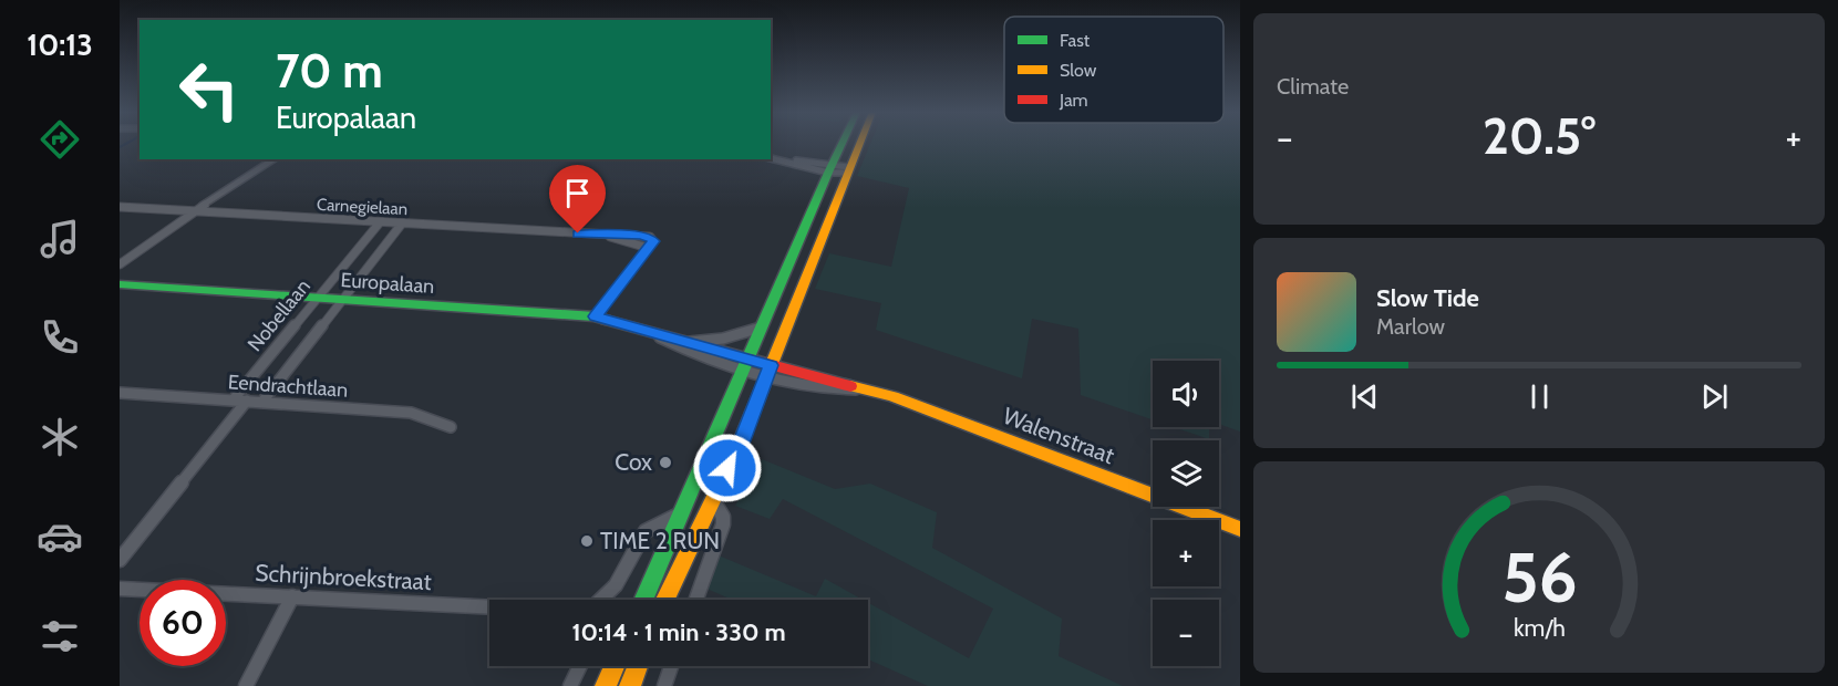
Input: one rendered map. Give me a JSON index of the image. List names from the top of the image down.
{
  "streets": {
    "main road": ["Europalaan", "Walenstraat"],
    "street": [
      "Carnegielaan",
      "Nobellaan",
      "Eendrachtlaan",
      "Schrijnbroekstraat"
    ]
  },
  "crossings": [
    ["Carnegielaan", "Europalaan"],
    ["Carnegielaan", "Nobellaan"],
    ["Europalaan", "Nobellaan"],
    ["Europalaan", "Walenstraat"],
    ["Nobellaan", "Eendrachtlaan"]
  ],
  "places": ["Cox", "TIME 2 RUN"],
  "legend": ["Fast", "Slow", "Jam"],
  "page": {
    "tabs": "10:13",
    "tile": "Climate",
    "turn": ["70 m", "Europalaan"],
    "heat": ["−", "20.5°", "+"],
    "song": ["Slow Tide", "Marlow"],
    "map_buttons": ["+", "−"],
    "limit": "60",
    "trip": "10:14 · 1 min · 330 m",
    "gauge": ["56", "km/h"]
  }
}
